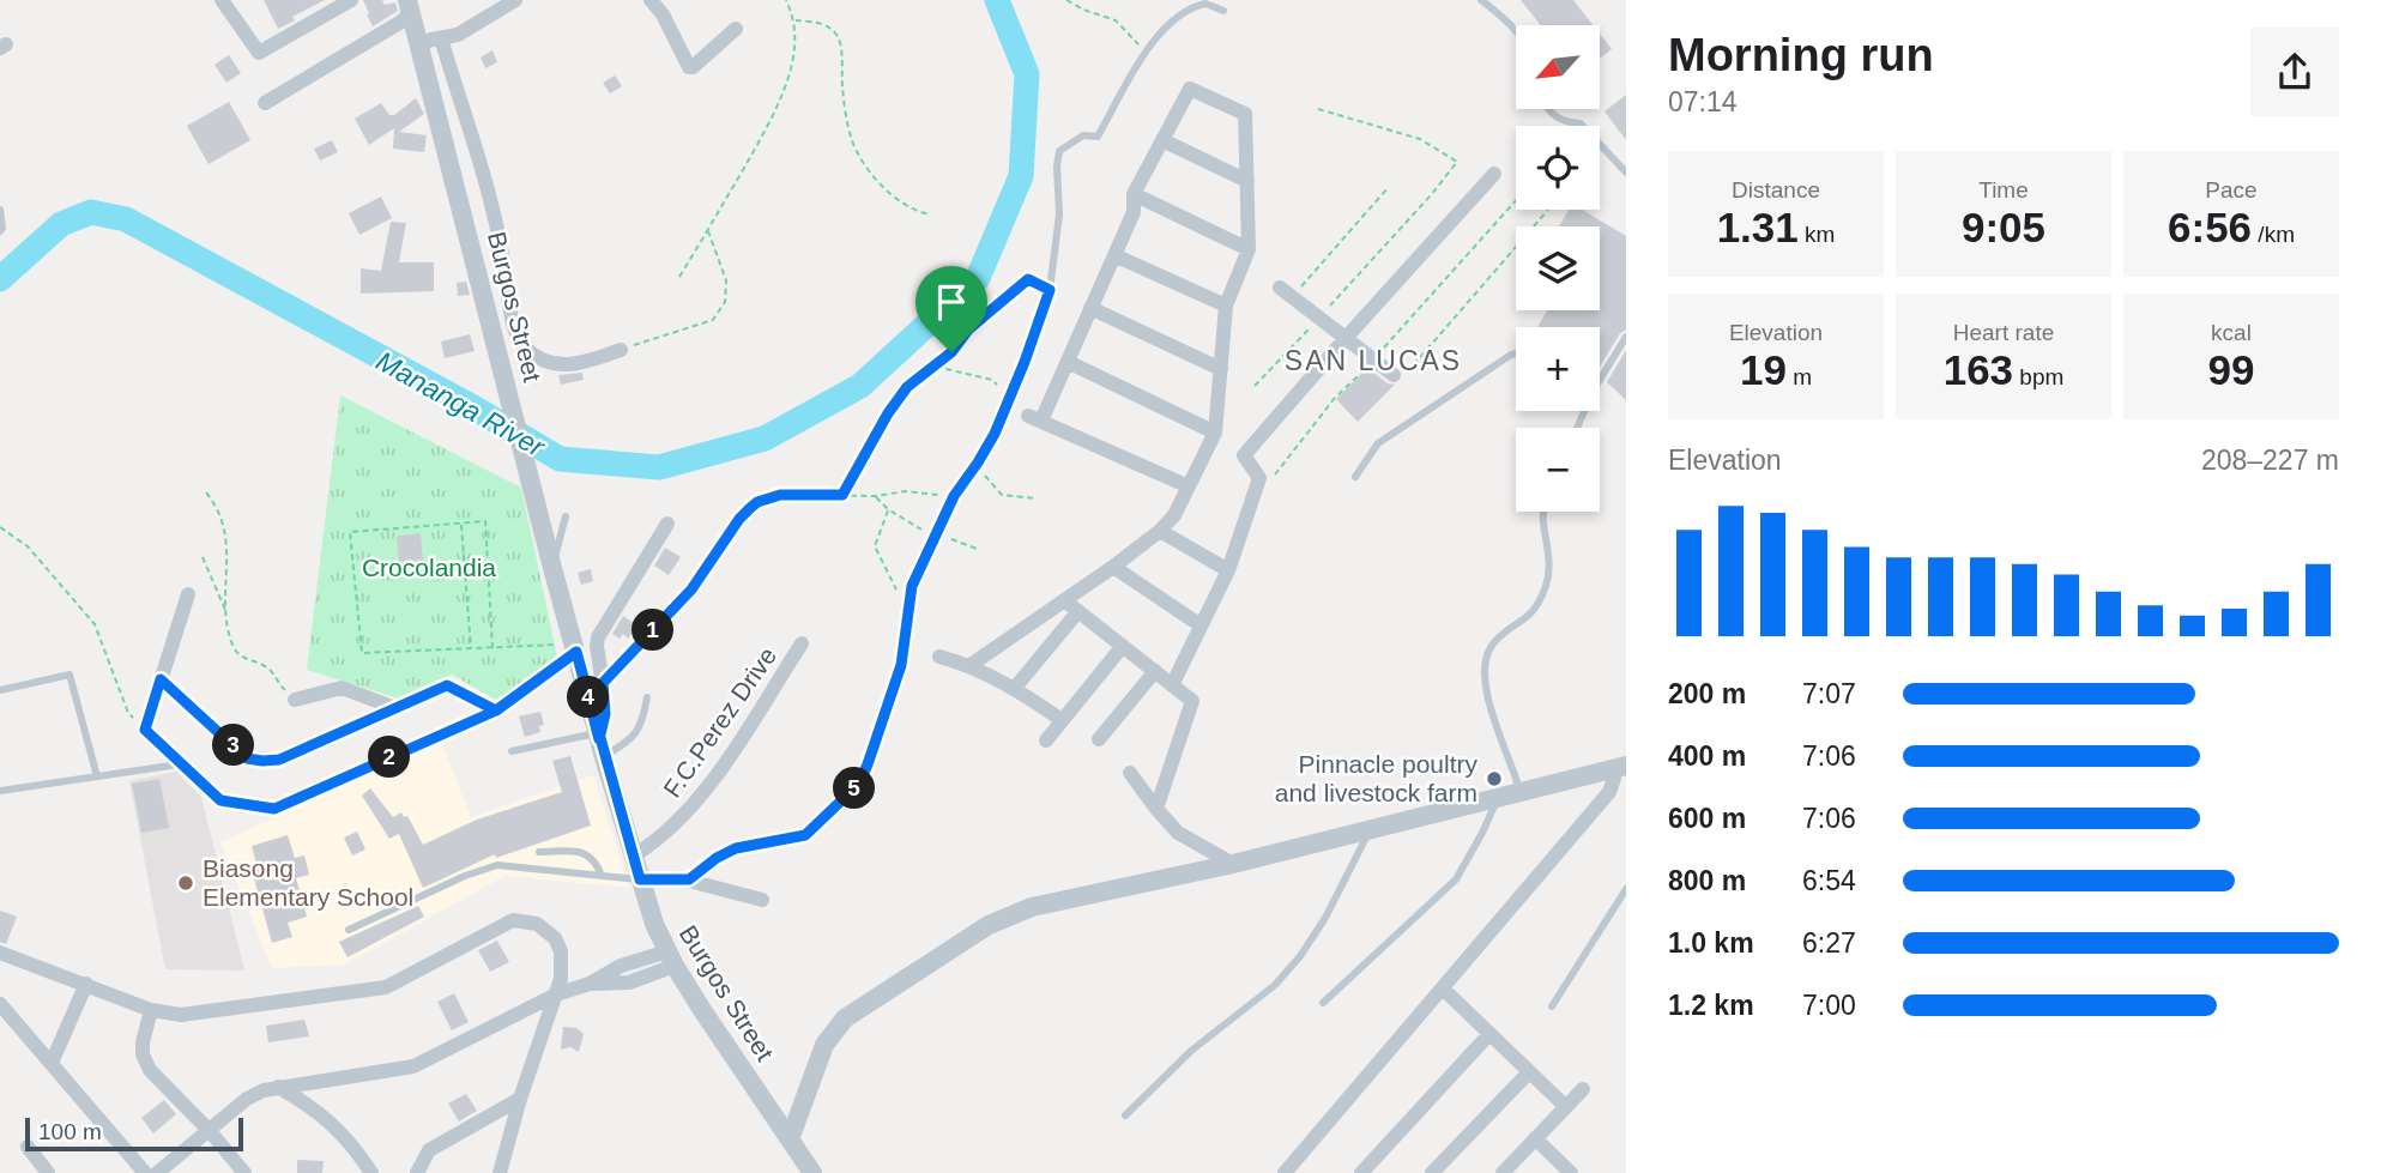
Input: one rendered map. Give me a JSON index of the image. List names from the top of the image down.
{
  "streets": {
    "street": ["Burgos Street", "F.C.Perez Drive"]
  },
  "crossings": [
    ["Burgos Street", "F.C.Perez Drive"]
  ],
  "districts": ["SAN LUCAS"],
  "water": ["Mananga River"],
  "parks": ["Crocolandia"],
  "places": ["Pinnacle poultry and livestock farm", "Biasong Elementary School"],
  "scale_bar": "100 m",
  "north": "bottom left",
  "page": {
    "heading": ["Morning run", "07:14"],
    "map_buttons": ["+", "−"],
    "stats": [
      ["Distance", "1.31 km"],
      ["Time", "9:05"],
      ["Pace", "6:56 /km"],
      ["Elevation", "19 m"],
      ["Heart rate", "163 bpm"],
      ["kcal", "99"]
    ],
    "chart": ["Elevation", "208–227 m"],
    "pins": [
      "1",
      "4",
      "3",
      "2",
      "5"
    ],
    "list": [
      {
        "name": "200 m",
        "note": "7:07"
      },
      {
        "name": "400 m",
        "note": "7:06"
      },
      {
        "name": "600 m",
        "note": "7:06"
      },
      {
        "name": "800 m",
        "note": "6:54"
      },
      {
        "name": "1.0 km",
        "note": "6:27"
      },
      {
        "name": "1.2 km",
        "note": "7:00"
      }
    ],
    "scale": "100 m"
  }
}
